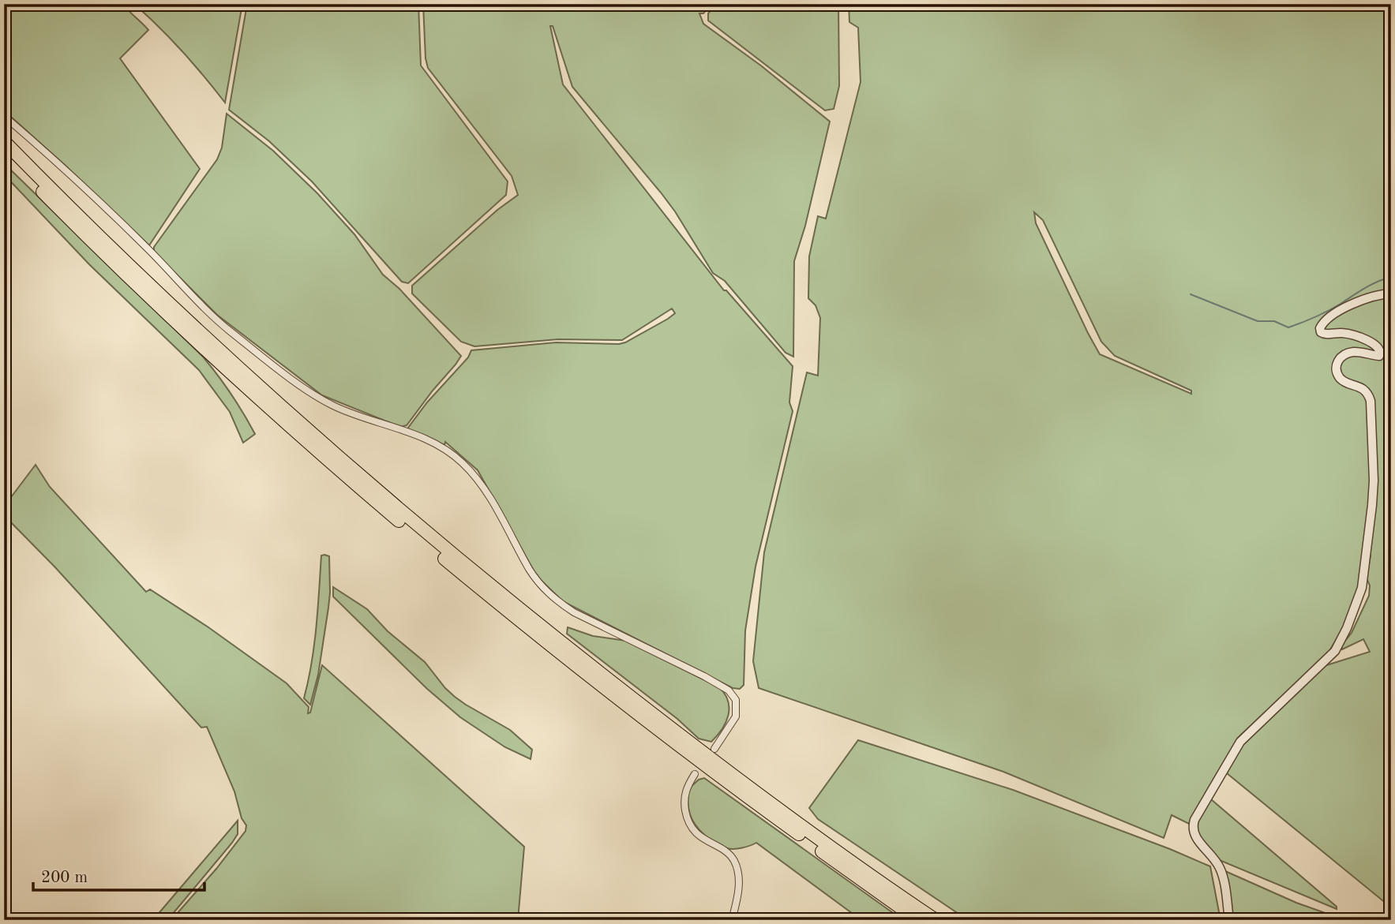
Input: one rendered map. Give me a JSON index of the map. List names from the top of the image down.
{
  "scale_bar": "200 m"
}
